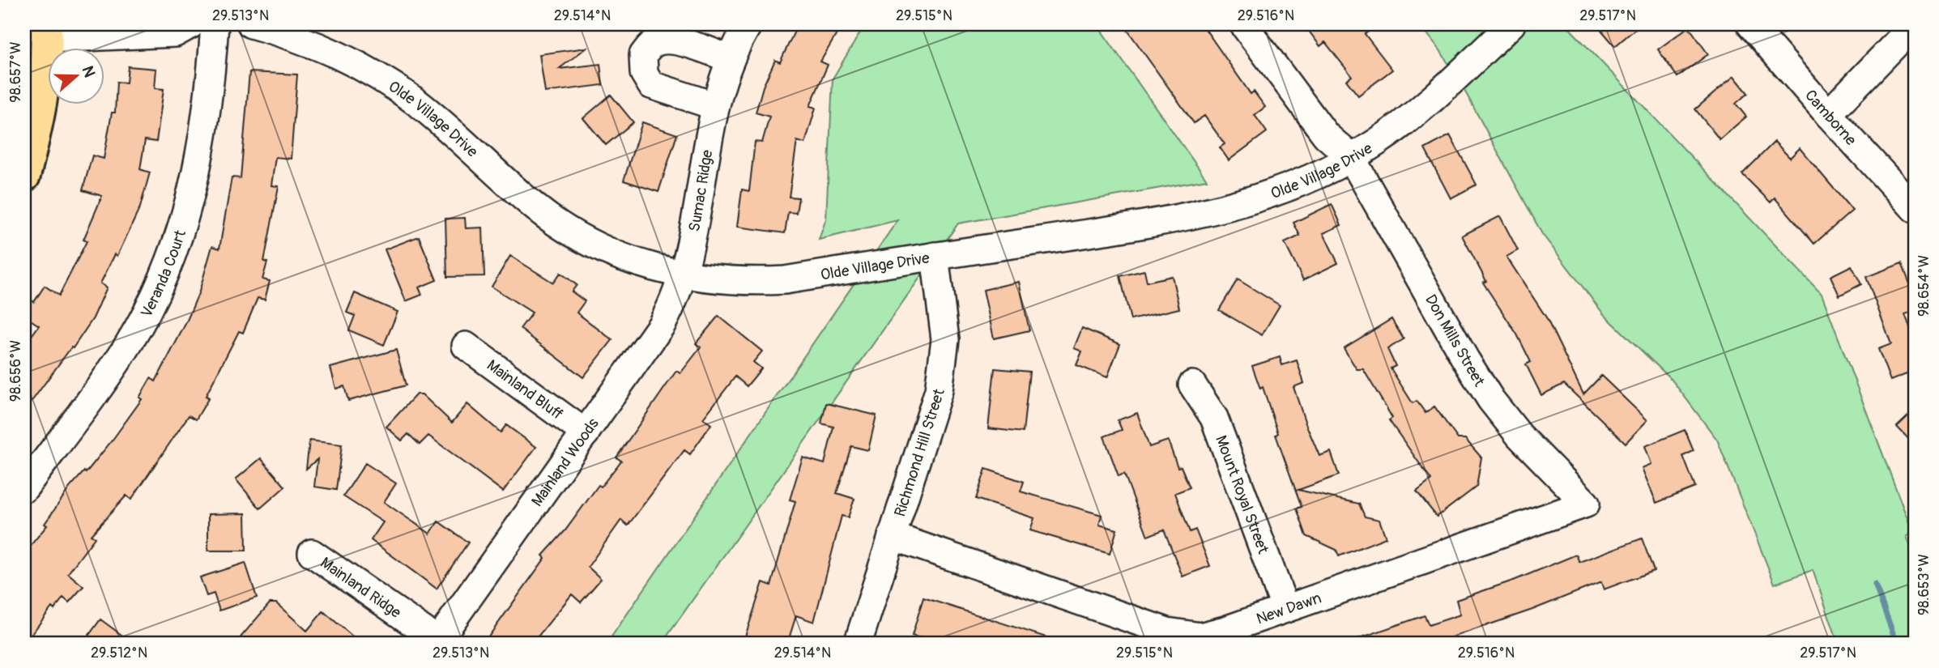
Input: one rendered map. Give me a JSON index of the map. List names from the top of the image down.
{
  "streets": {
    "street": [
      "Camborne",
      "Olde Village Drive",
      "Sumac Ridge",
      "Veranda Court",
      "Don Mills Street",
      "Mainland Bluff",
      "Richmond Hill Street",
      "Mainland Woods",
      "Mount Royal Street",
      "Mainland Ridge",
      "New Dawn"
    ]
  },
  "crossings": [
    ["Olde Village Drive", "Sumac Ridge"],
    ["Olde Village Drive", "Don Mills Street"],
    ["Olde Village Drive", "Richmond Hill Street"],
    ["Olde Village Drive", "Mainland Woods"],
    ["Sumac Ridge", "Mainland Woods"],
    ["Don Mills Street", "New Dawn"],
    ["Mainland Bluff", "Mainland Woods"],
    ["Richmond Hill Street", "New Dawn"],
    ["Mainland Woods", "Mainland Ridge"],
    ["Mount Royal Street", "New Dawn"]
  ],
  "north": "right",
  "coordinates": [
    "29.513°N",
    "29.514°N",
    "29.515°N",
    "29.516°N",
    "29.517°N",
    "98.657°W",
    "98.654°W",
    "98.656°W",
    "98.653°W",
    "29.512°N"
  ]
}
